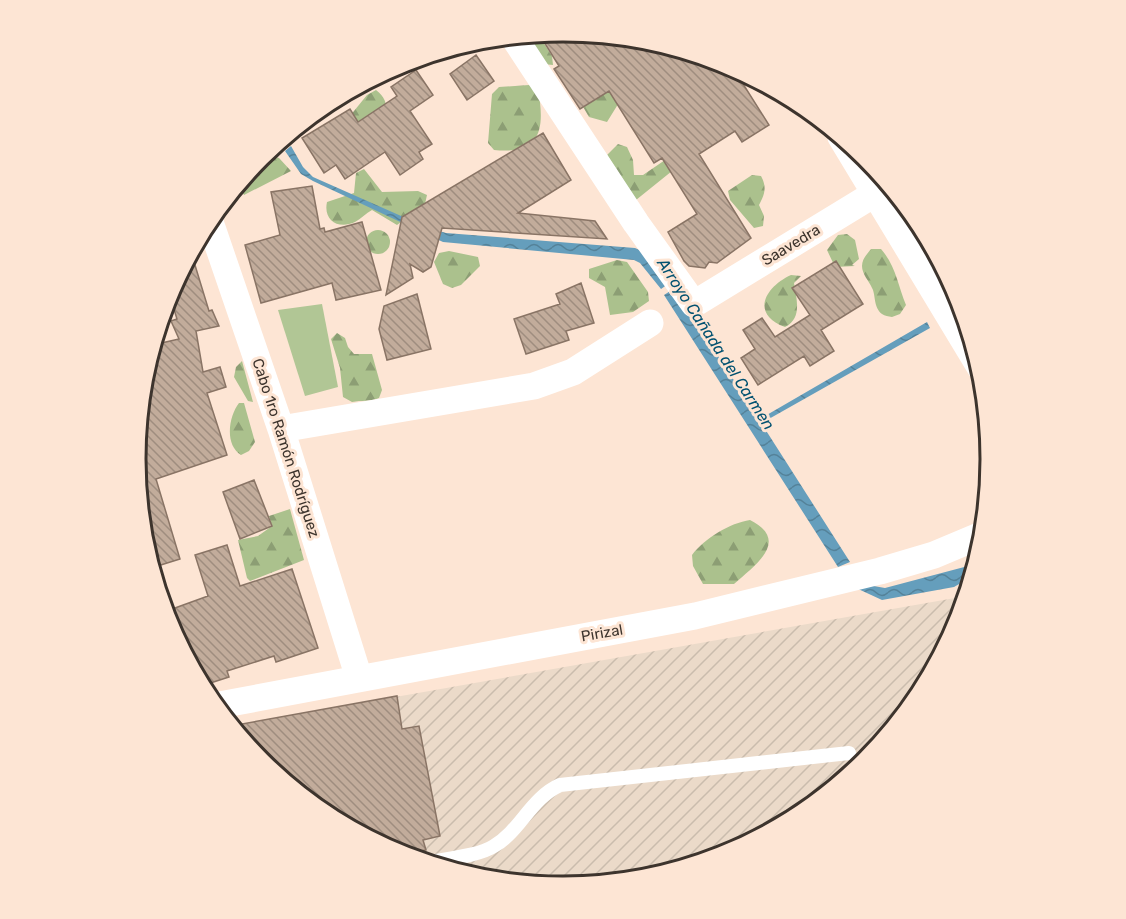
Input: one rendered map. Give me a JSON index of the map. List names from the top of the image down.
{
  "streets": {
    "street": ["Saavedra", "Cabo 1ro Ramón Rodríguez", "Pirizal"]
  },
  "crossings": [
    ["Cabo 1ro Ramón Rodríguez", "Pirizal"]
  ],
  "water": ["Arroyo Cañada del Carmen"]
}
